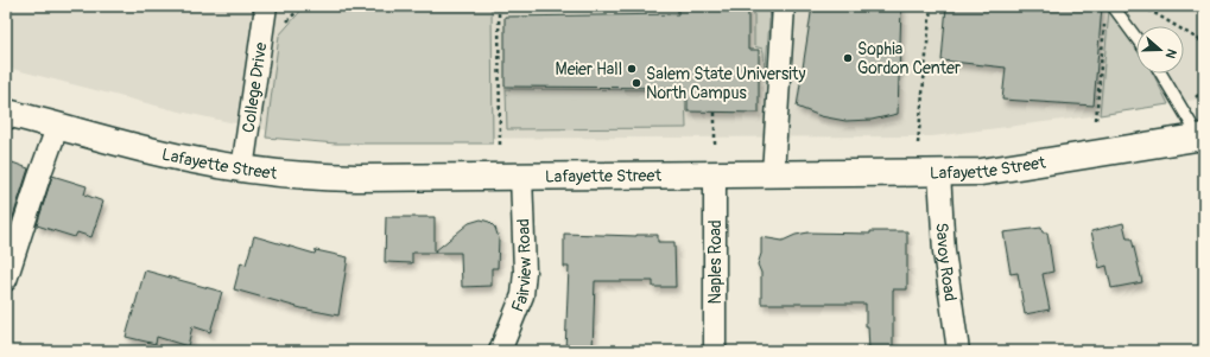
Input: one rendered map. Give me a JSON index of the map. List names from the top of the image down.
{
  "streets": {
    "main road": ["Lafayette Street"],
    "street": [
      "College Drive",
      "Naples Road",
      "Savoy Road",
      "Fairview Road"
    ]
  },
  "crossings": [
    ["College Drive", "Lafayette Street"],
    ["Lafayette Street", "Naples Road"],
    ["Lafayette Street", "Savoy Road"],
    ["Lafayette Street", "Fairview Road"]
  ],
  "places": ["Sophia Gordon Center", "Meier Hall", "Salem State University North Campus"],
  "north": "right"
}
